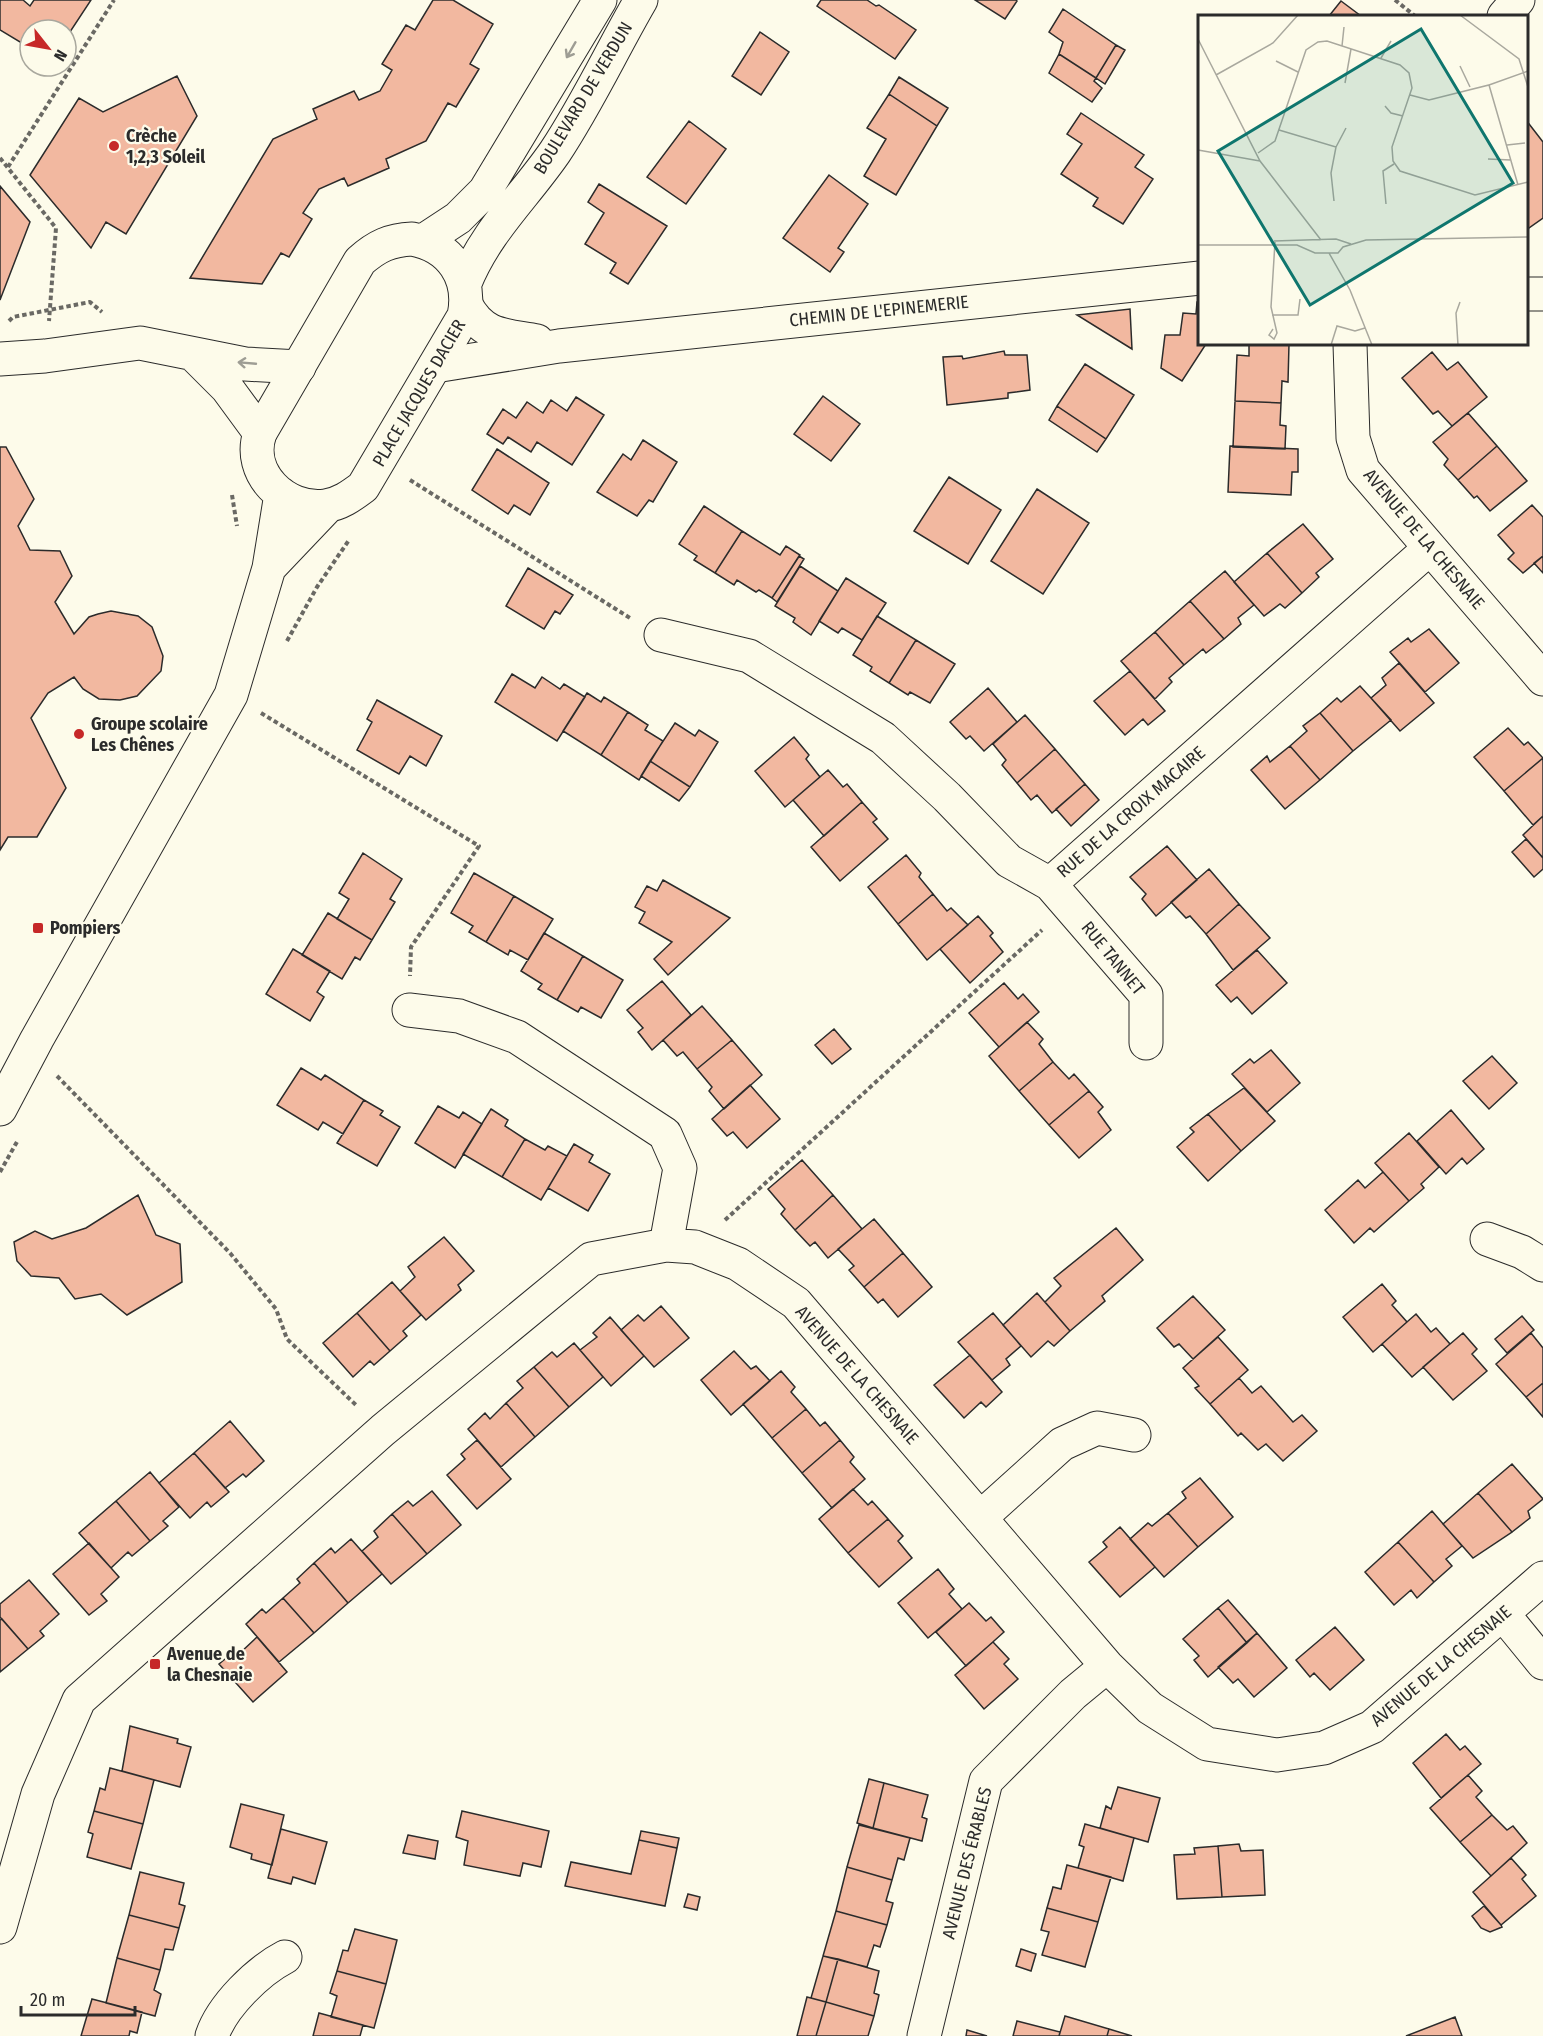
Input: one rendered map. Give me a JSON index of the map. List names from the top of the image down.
{
  "streets": {
    "street": [
      "BOULEVARD DE VERDUN",
      "CHEMIN DE L'EPINEMERIE",
      "PLACE JACQUES DACIER",
      "AVENUE DE LA CHESNAIE",
      "RUE DE LA CROIX MACAIRE",
      "RUE TANNET",
      "AVENUE DES ÉRABLES"
    ]
  },
  "crossings": [
    ["BOULEVARD DE VERDUN", "CHEMIN DE L'EPINEMERIE"],
    ["BOULEVARD DE VERDUN", "PLACE JACQUES DACIER"],
    ["CHEMIN DE L'EPINEMERIE", "PLACE JACQUES DACIER"],
    ["AVENUE DE LA CHESNAIE", "RUE DE LA CROIX MACAIRE"],
    ["AVENUE DE LA CHESNAIE", "AVENUE DES ÉRABLES"],
    ["RUE DE LA CROIX MACAIRE", "RUE TANNET"]
  ],
  "places": {
    "other": ["Crèche 1,2,3 Soleil", "Groupe scolaire Les Chênes"],
    "transit": ["Pompiers", "Avenue de la Chesnaie"]
  },
  "scale_bar": "20 m",
  "north": "bottom right"
}
